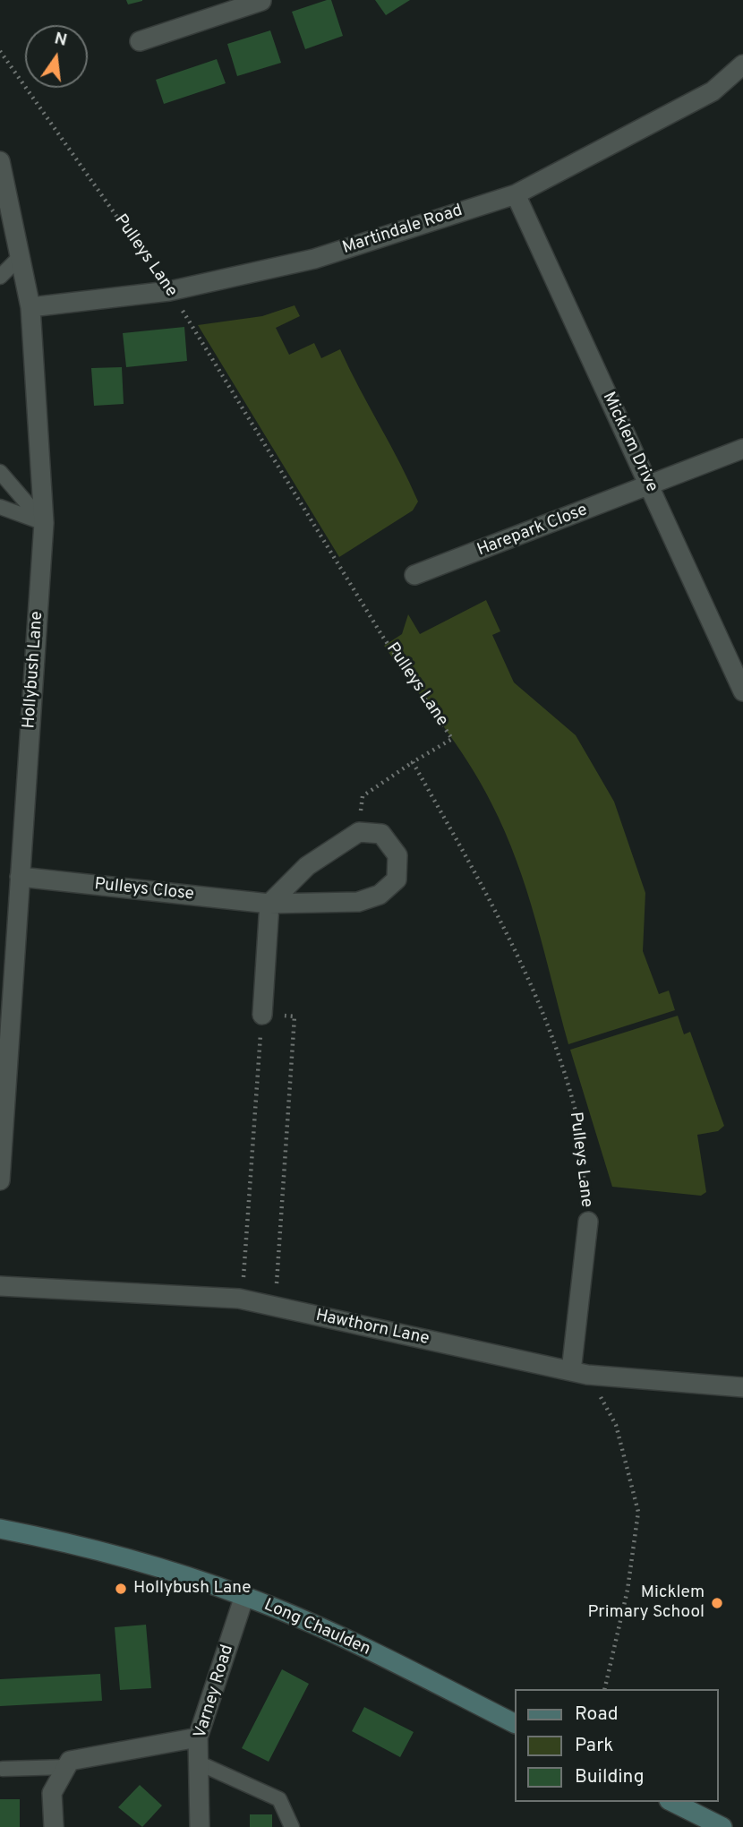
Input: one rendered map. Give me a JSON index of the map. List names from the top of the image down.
{
  "streets": {
    "street": [
      "Martindale Road",
      "Pulleys Lane",
      "Micklem Drive",
      "Harepark Close",
      "Hollybush Lane",
      "Pulleys Close",
      "Hawthorn Lane",
      "Long Chaulden",
      "Varney Road"
    ]
  },
  "crossings": [
    ["Martindale Road", "Pulleys Lane"],
    ["Martindale Road", "Micklem Drive"],
    ["Martindale Road", "Hollybush Lane"],
    ["Pulleys Lane", "Hawthorn Lane"],
    ["Micklem Drive", "Harepark Close"],
    ["Hollybush Lane", "Pulleys Close"],
    ["Long Chaulden", "Varney Road"]
  ],
  "places": ["Hollybush Lane", "Micklem Primary School"],
  "legend": ["Road", "Park", "Building"],
  "north": "top"
}
